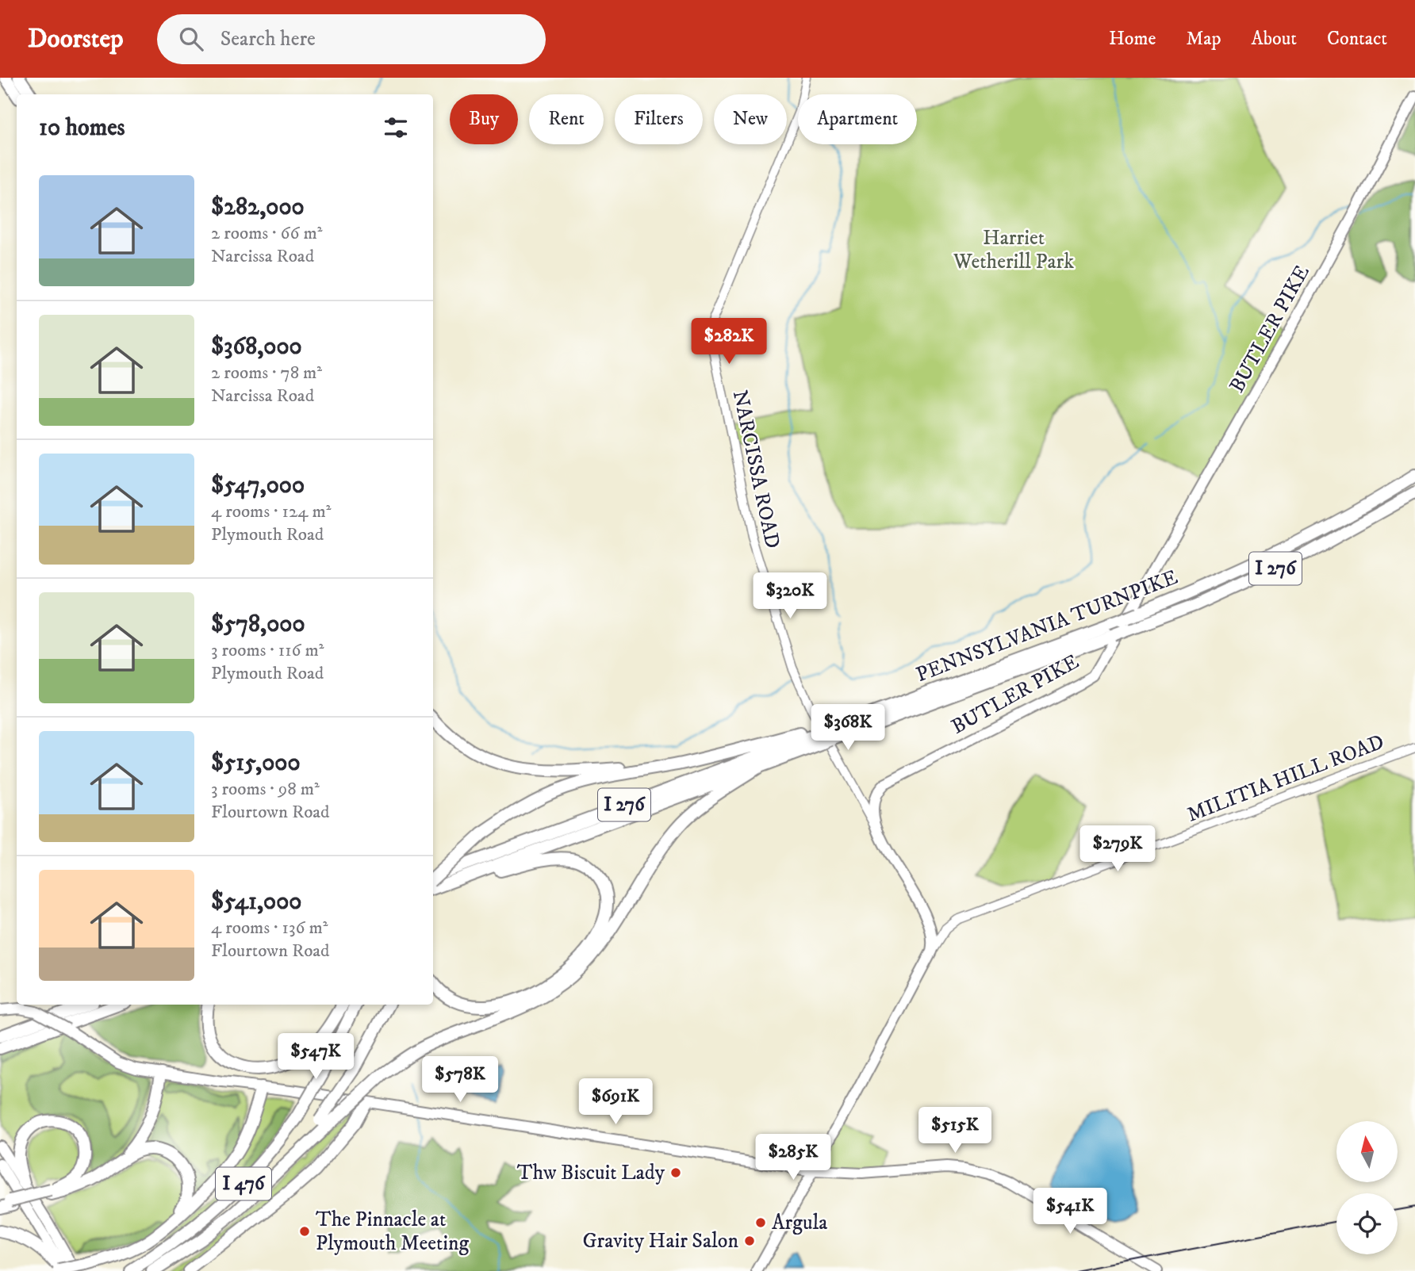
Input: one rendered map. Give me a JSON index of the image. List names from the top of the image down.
{
  "streets": {
    "highway": ["I 276", "PENNSYLVANIA TURNPIKE", "I 476"],
    "main road": ["BUTLER PIKE"],
    "street": ["NARCISSA ROAD", "MILITIA HILL ROAD"]
  },
  "crossings": [
    ["BUTLER PIKE", "NARCISSA ROAD"],
    ["BUTLER PIKE", "MILITIA HILL ROAD"]
  ],
  "parks": ["Harriet Wetherill Park"],
  "places": [
    "Thw Biscuit Lady",
    "Argula",
    "The Pinnacle at Plymouth Meeting",
    "Gravity Hair Salon"
  ],
  "north": "top",
  "page": {
    "header": "Doorstep",
    "search": "Search here",
    "nav": [
      "Home",
      "Map",
      "About",
      "Contact"
    ],
    "chip": [
      "Buy",
      "Rent",
      "Filters",
      "New",
      "Apartment"
    ],
    "heading": "10 homes",
    "list": [
      {
        "name": "$282,000",
        "note": "2 rooms · 66 m² · Narcissa Road"
      },
      {
        "name": "$368,000",
        "note": "2 rooms · 78 m² · Narcissa Road"
      },
      {
        "name": "$547,000",
        "note": "4 rooms · 124 m² · Plymouth Road"
      },
      {
        "name": "$578,000",
        "note": "3 rooms · 116 m² · Plymouth Road"
      },
      {
        "name": "$515,000",
        "note": "3 rooms · 98 m² · Flourtown Road"
      },
      {
        "name": "$541,000",
        "note": "4 rooms · 136 m² · Flourtown Road"
      }
    ],
    "price": [
      "$282K",
      "$320K",
      "$368K",
      "$279K",
      "$547K",
      "$578K",
      "$691K",
      "$515K",
      "$285K",
      "$541K"
    ]
  }
}
